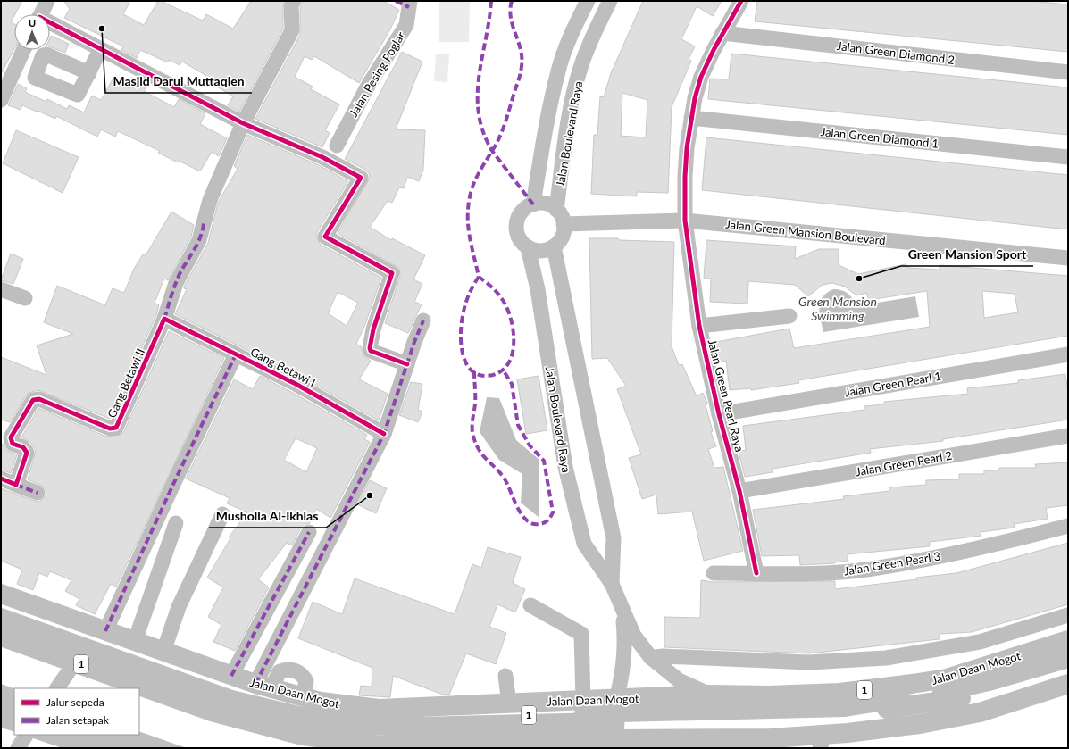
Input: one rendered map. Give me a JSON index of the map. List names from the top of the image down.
{
  "streets": {
    "highway": ["1", "Jalan Daan Mogot"],
    "street": [
      "Jalan Green Diamond 2",
      "Jalan Pesing Poglar",
      "Jalan Boulevard Raya",
      "Jalan Green Diamond 1",
      "Jalan Green Mansion Boulevard",
      "Gang Betawi I",
      "Gang Betawi II",
      "Jalan Green Pearl 1",
      "Jalan Green Pearl Raya",
      "Jalan Green Pearl 2",
      "Jalan Green Pearl 3"
    ]
  },
  "crossings": [
    ["Jalan Green Diamond 2", "Jalan Green Pearl Raya"],
    ["Jalan Boulevard Raya", "Jalan Green Mansion Boulevard"],
    ["Jalan Boulevard Raya", "Jalan Daan Mogot"],
    ["Jalan Green Diamond 1", "Jalan Green Pearl Raya"],
    ["Jalan Green Mansion Boulevard", "Jalan Green Pearl Raya"],
    ["Gang Betawi I", "Gang Betawi II"],
    ["Jalan Green Pearl 1", "Jalan Green Pearl Raya"],
    ["Jalan Green Pearl Raya", "Jalan Green Pearl 2"],
    ["Jalan Green Pearl Raya", "Jalan Green Pearl 3"]
  ],
  "water": ["Green Mansion Swimming"],
  "places": ["Masjid Darul Muttaqien", "Green Mansion Sport", "Musholla Al-Ikhlas"],
  "legend": ["Jalur sepeda", "Jalan setapak"],
  "north": "top"
}
